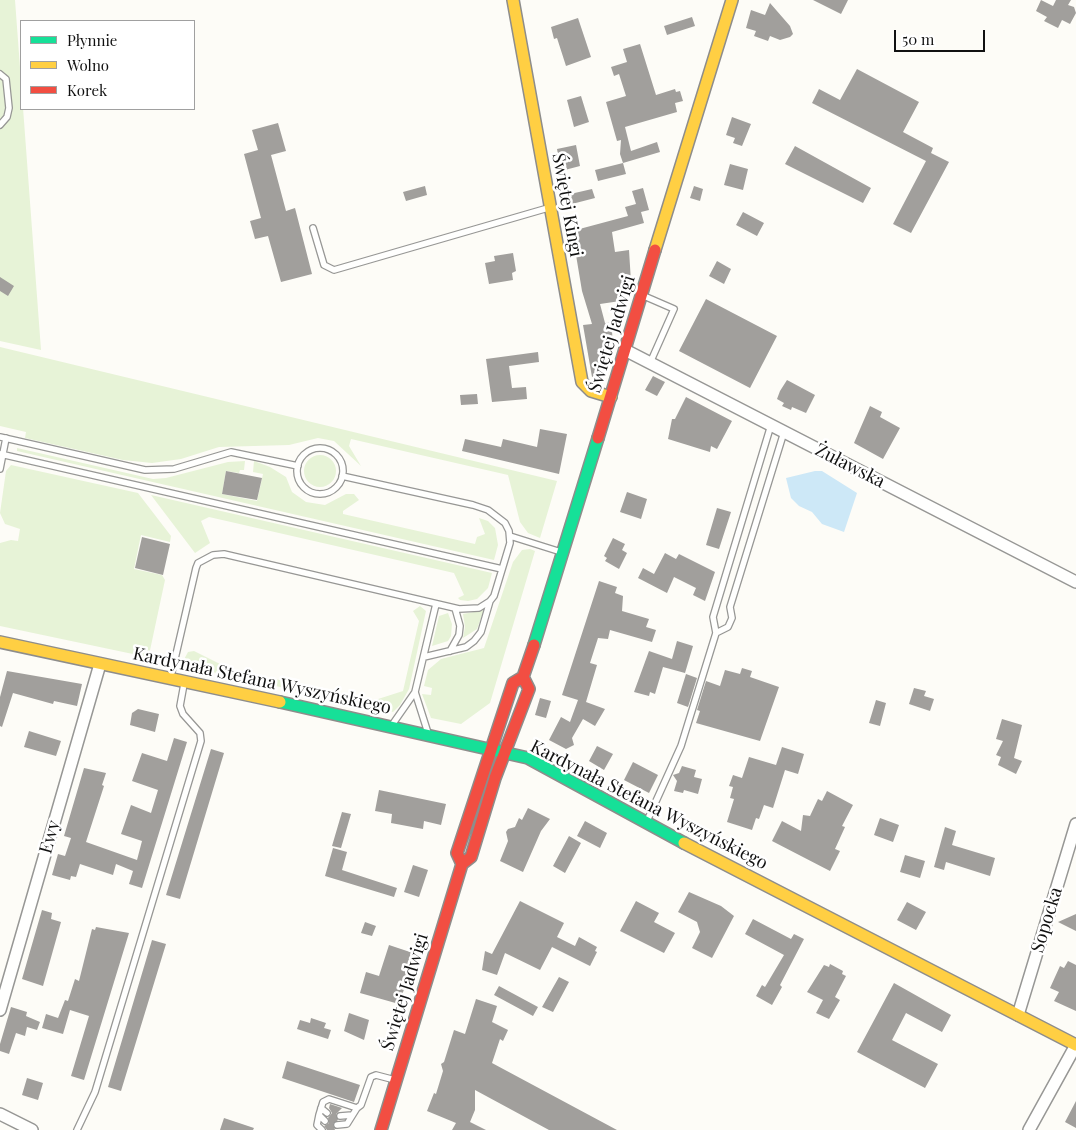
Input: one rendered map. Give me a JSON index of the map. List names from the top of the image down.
{
  "streets": {
    "street": [
      "Świętej Kingi",
      "Świętej Jadwigi",
      "Żuławska",
      "Kardynała Stefana Wyszyńskiego",
      "Ewy",
      "Sopocka"
    ]
  },
  "crossings": [
    ["Świętej Kingi", "Świętej Jadwigi"],
    ["Świętej Jadwigi", "Żuławska"],
    ["Świętej Jadwigi", "Kardynała Stefana Wyszyńskiego"],
    ["Kardynała Stefana Wyszyńskiego", "Ewy"],
    ["Kardynała Stefana Wyszyńskiego", "Sopocka"]
  ],
  "legend": ["Płynnie", "Wolno", "Korek"],
  "scale_bar": "50 m"
}
